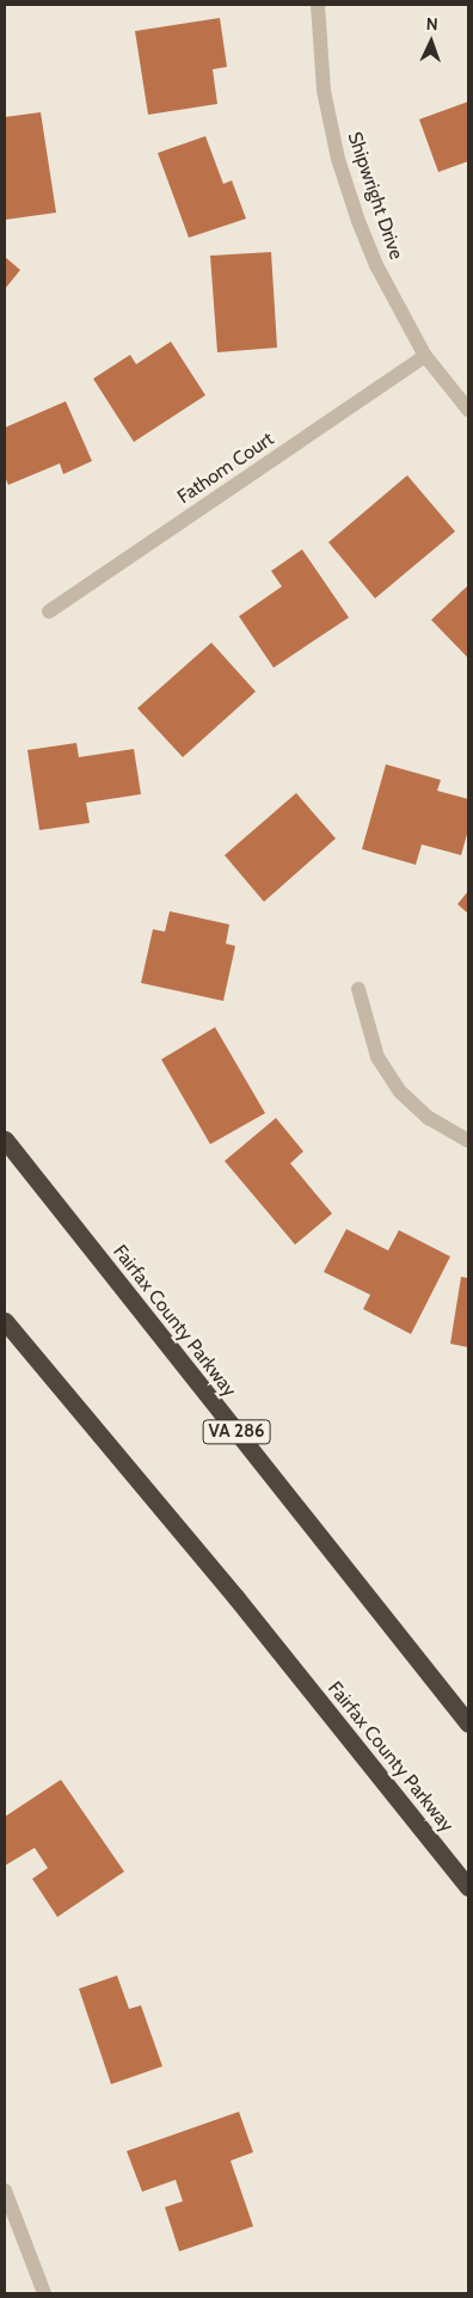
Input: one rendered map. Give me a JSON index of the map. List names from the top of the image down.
{
  "streets": {
    "highway": ["Fairfax County Parkway", "VA 286"],
    "street": ["Shipwright Drive", "Fathom Court"]
  },
  "crossings": [
    ["Shipwright Drive", "Fathom Court"]
  ],
  "north": "top"
}
